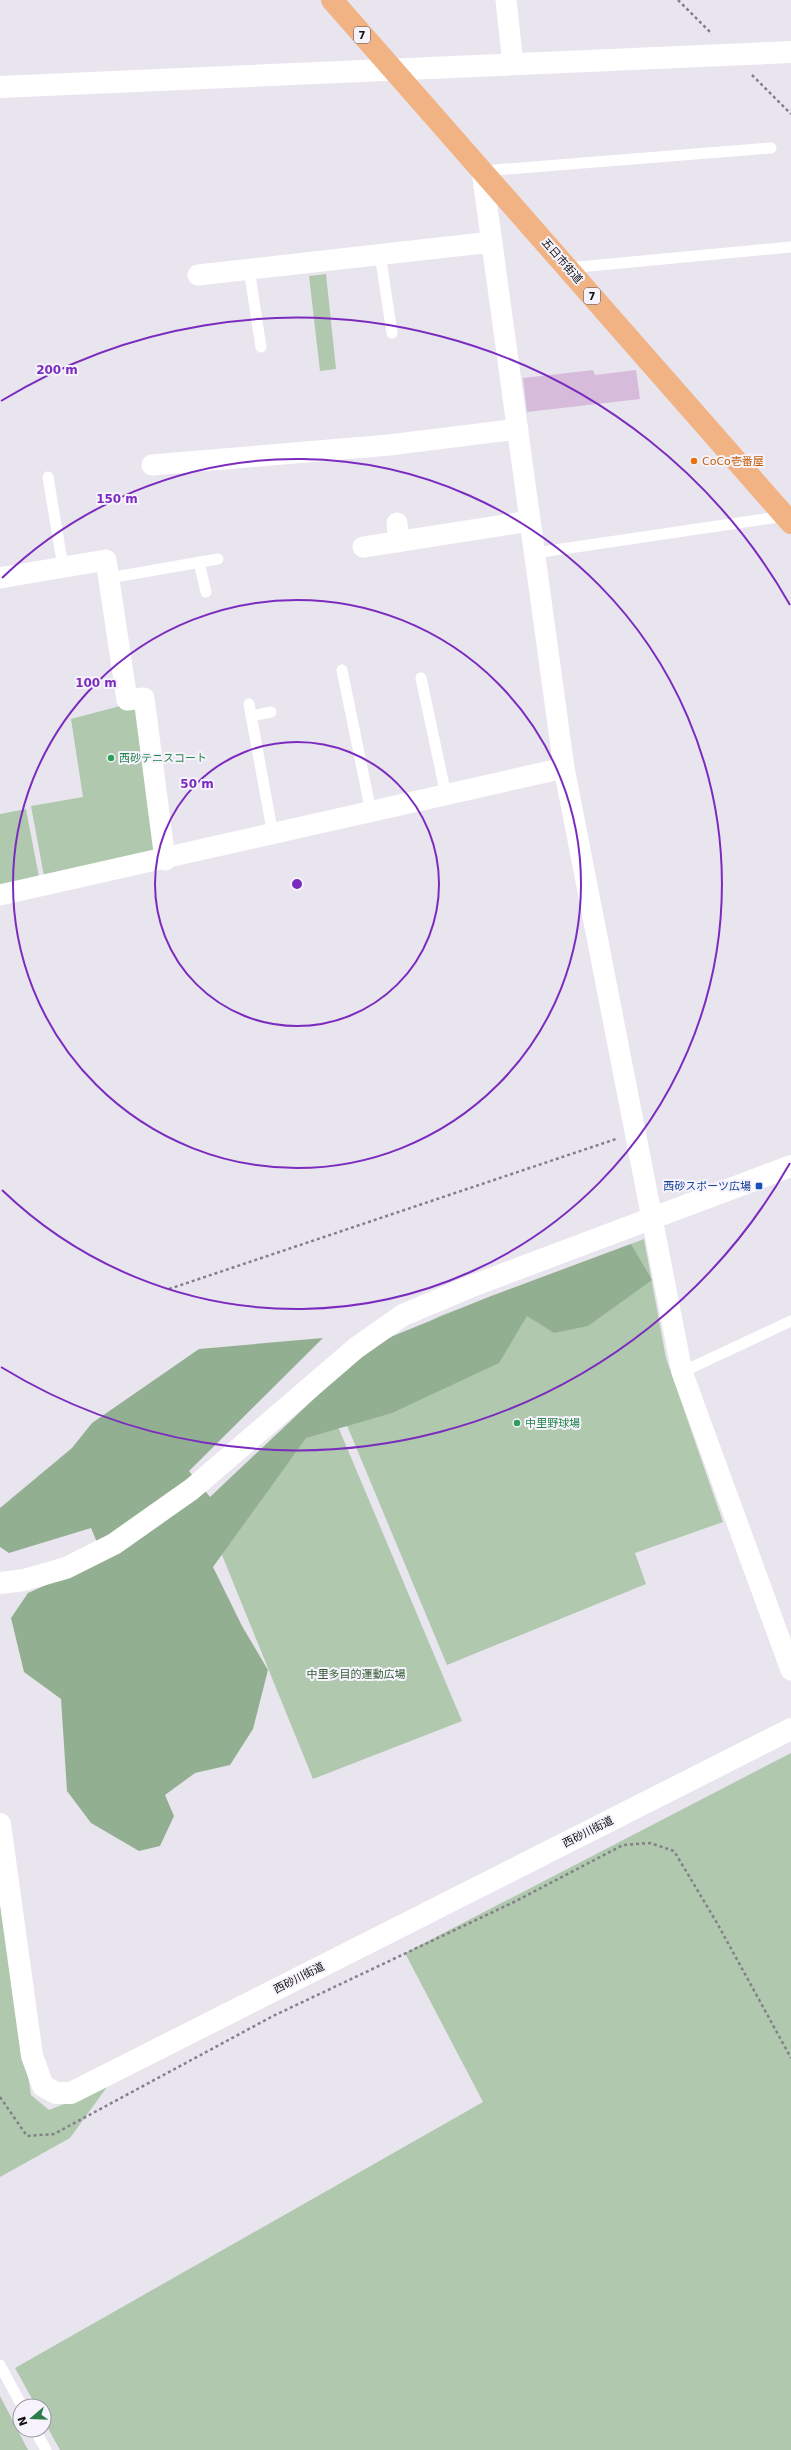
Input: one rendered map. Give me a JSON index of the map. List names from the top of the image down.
{
  "streets": {
    "main road": ["7", "五日市街道"],
    "street": ["西砂川街道"]
  },
  "parks": ["中里多目的運動広場"],
  "places": {
    "other": ["CoCo壱番屋", "西砂テニスコート", "中里野球場"],
    "transit": ["西砂スポーツ広場"]
  },
  "north": "left",
  "rings": [
    "200 m",
    "150 m",
    "100 m",
    "50 m"
  ]
}
